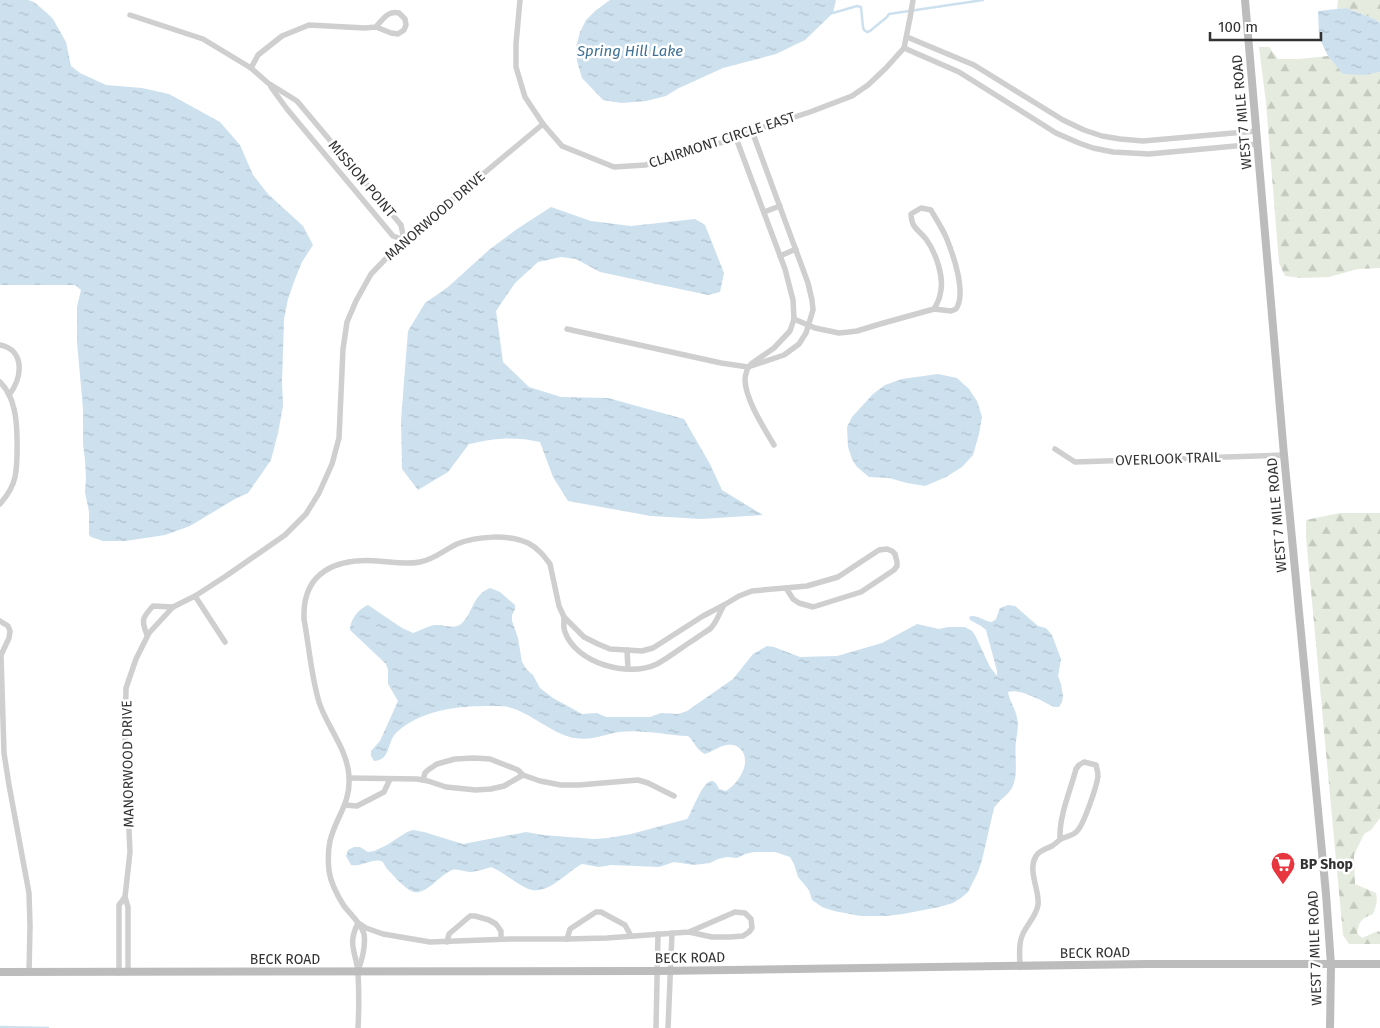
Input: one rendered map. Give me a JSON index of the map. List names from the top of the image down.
{
  "streets": {
    "main road": ["WEST 7 MILE ROAD", "BECK ROAD"],
    "street": [
      "CLAIRMONT CIRCLE EAST",
      "MISSION POINT",
      "MANORWOOD DRIVE",
      "OVERLOOK TRAIL"
    ]
  },
  "crossings": [
    ["WEST 7 MILE ROAD", "OVERLOOK TRAIL"],
    ["WEST 7 MILE ROAD", "BECK ROAD"],
    ["CLAIRMONT CIRCLE EAST", "MANORWOOD DRIVE"],
    ["MISSION POINT", "MANORWOOD DRIVE"],
    ["MANORWOOD DRIVE", "BECK ROAD"]
  ],
  "water": ["Spring Hill Lake"],
  "places": {
    "supermarket": ["BP Shop"]
  },
  "scale_bar": "100 m"
}
